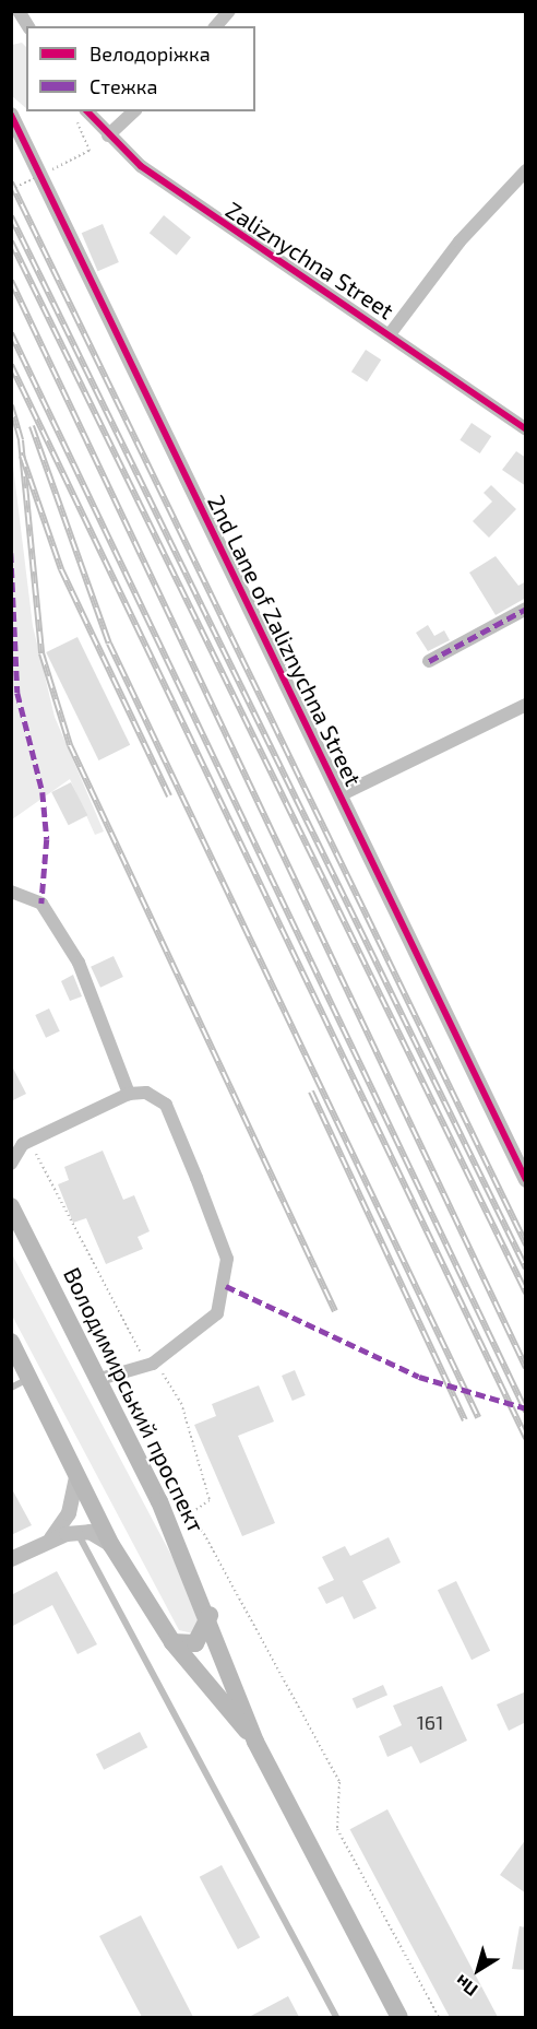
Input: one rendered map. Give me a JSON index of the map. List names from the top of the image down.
{
  "streets": {
    "main road": ["Володимирський проспект"],
    "street": ["Zaliznychna Street", "2nd Lane of Zaliznychna Street"]
  },
  "house_numbers": ["161"],
  "legend": ["Велодоріжка", "Стежка"],
  "north": "bottom left"
}
